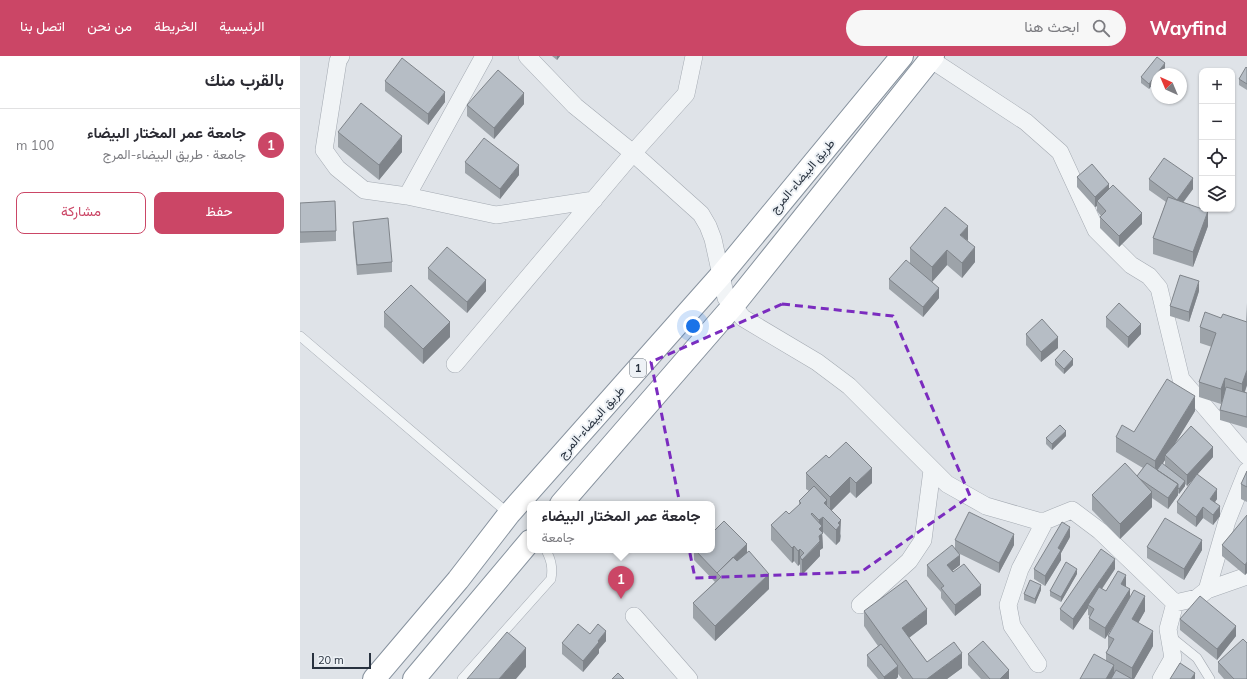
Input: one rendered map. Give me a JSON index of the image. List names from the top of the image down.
{
  "streets": {
    "highway": ["طريق البيضاء-المرج", "1"]
  },
  "scale_bar": "20 m",
  "north": "top left",
  "page": {
    "header": "Wayfind",
    "search": "ابحث هنا",
    "nav": [
      "الرئيسية",
      "الخريطة",
      "من نحن",
      "اتصل بنا"
    ],
    "heading": "بالقرب منك",
    "map_buttons": ["+", "−"],
    "list": [
      {
        "mark": "1",
        "name": "جامعة عمر المختار البيضاء",
        "note": "جامعة · طريق البيضاء-المرج",
        "value": "100 m"
      }
    ],
    "buttons": ["حفظ", "مشاركة"],
    "popup": ["جامعة عمر المختار البيضاء", "جامعة"],
    "pins": "1",
    "scale": "20 m"
  }
}
